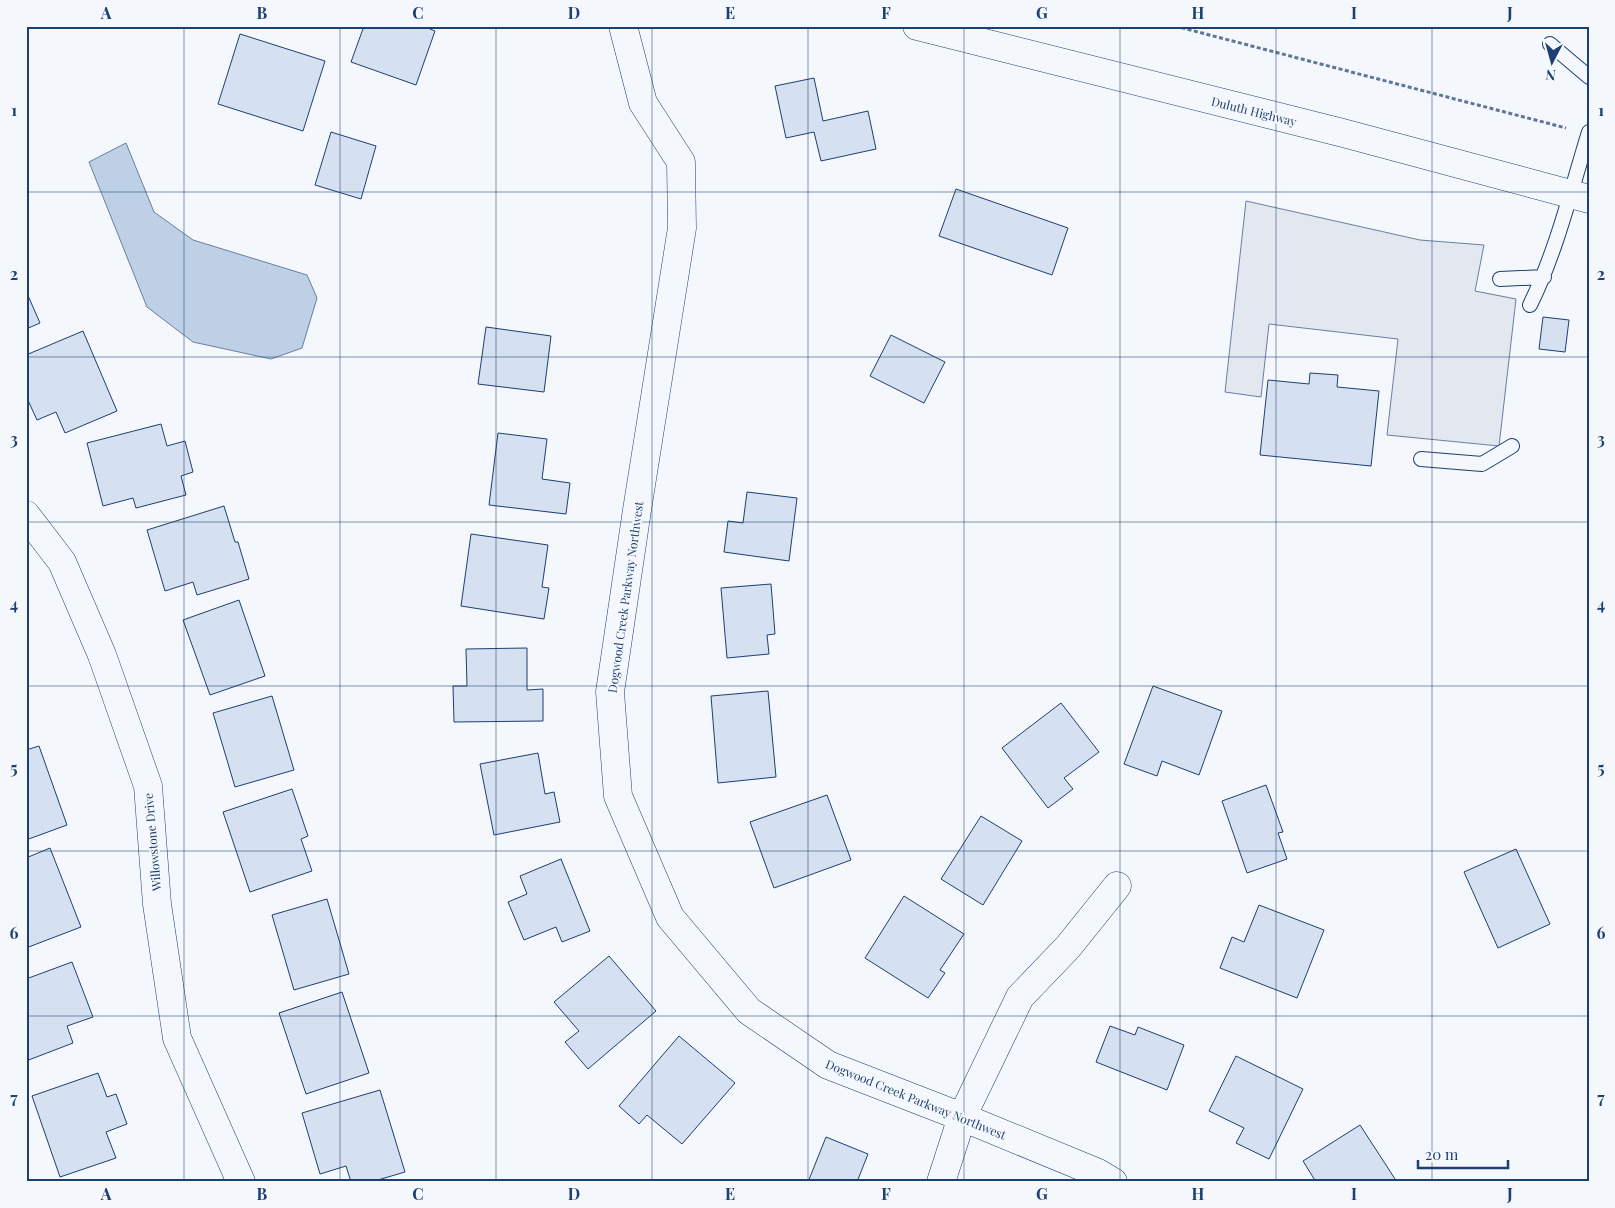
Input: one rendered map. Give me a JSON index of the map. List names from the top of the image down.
{
  "streets": {
    "street": ["Duluth Highway", "Dogwood Creek Parkway Northwest", "Willowstone Drive"]
  },
  "scale_bar": "20 m",
  "north": "bottom",
  "grid": {
    "columns": [
      "A",
      "B",
      "C",
      "D",
      "E",
      "F",
      "G",
      "H",
      "I",
      "J"
    ],
    "rows": [
      "1",
      "2",
      "3",
      "4",
      "5",
      "6",
      "7"
    ]
  }
}
